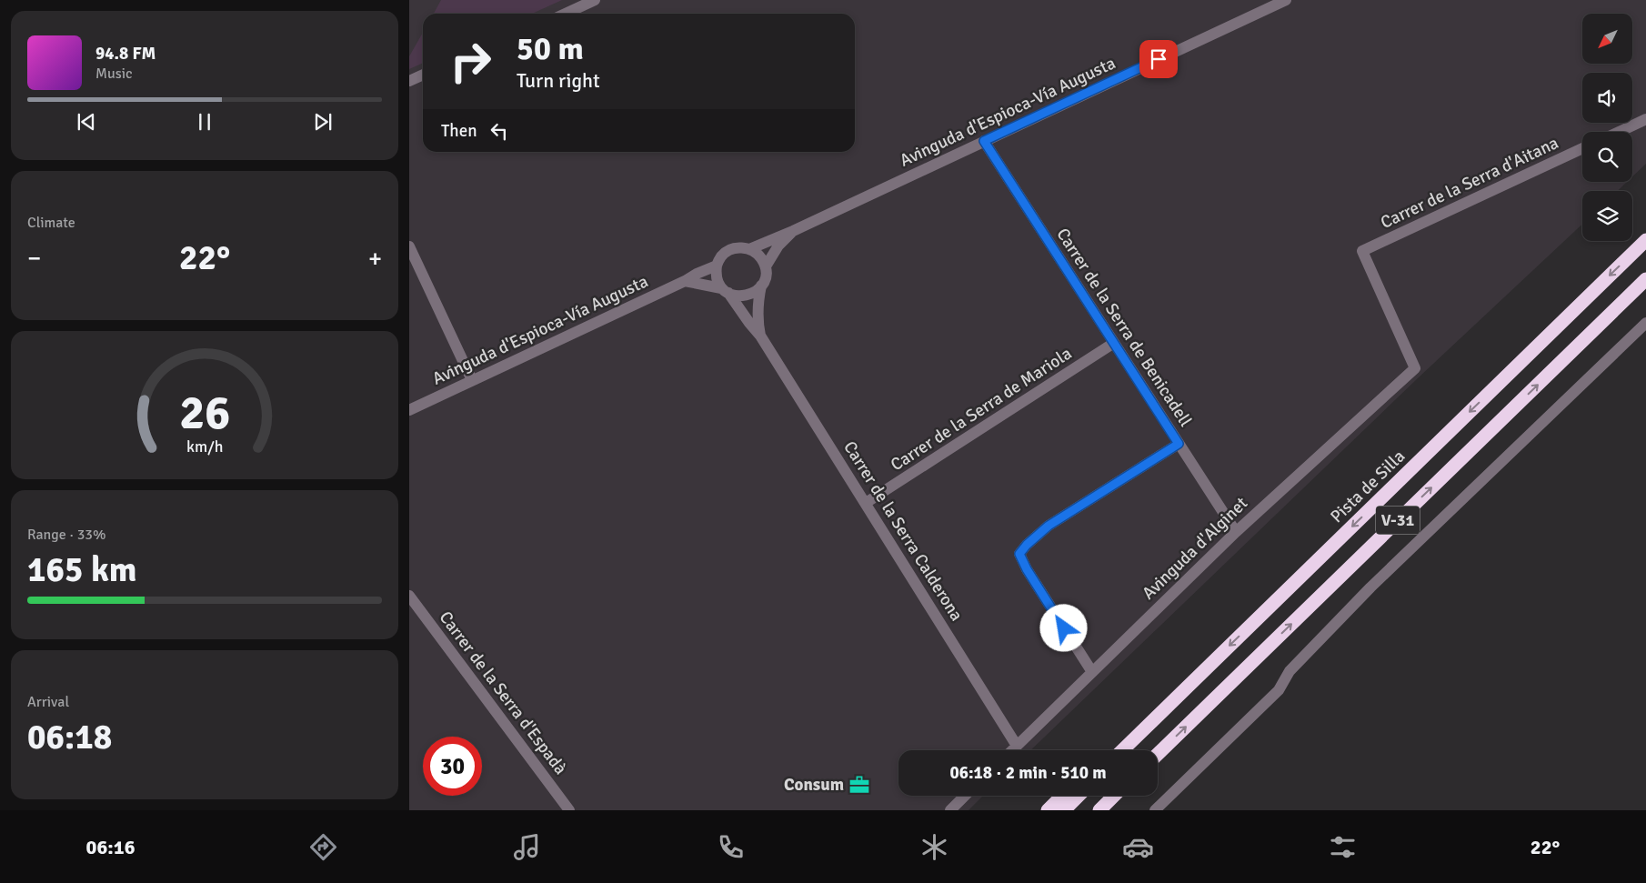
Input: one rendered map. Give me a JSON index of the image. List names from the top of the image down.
{
  "streets": {
    "highway": ["Pista de Silla", "V-31"],
    "street": [
      "Avinguda d'Espioca-Vía Augusta",
      "Carrer de la Serra d'Aitana",
      "Carrer de la Serra de Benicadell",
      "Carrer de la Serra de Mariola",
      "Carrer de la Serra Calderona",
      "Avinguda d'Alginet",
      "Carrer de la Serra d'Espadà"
    ]
  },
  "crossings": [
    ["Avinguda d'Espioca-Vía Augusta", "Carrer de la Serra de Benicadell"],
    ["Avinguda d'Espioca-Vía Augusta", "Carrer de la Serra Calderona"],
    ["Carrer de la Serra d'Aitana", "Avinguda d'Alginet"],
    ["Carrer de la Serra de Benicadell", "Carrer de la Serra de Mariola"],
    ["Carrer de la Serra de Benicadell", "Avinguda d'Alginet"],
    ["Carrer de la Serra de Mariola", "Carrer de la Serra Calderona"],
    ["Carrer de la Serra Calderona", "Avinguda d'Alginet"]
  ],
  "places": {
    "office": ["Consum"]
  },
  "north": "bottom left",
  "page": {
    "turn": ["50 m", "Turn right"],
    "song": ["94.8 FM", "Music"],
    "then": "Then",
    "tile": [
      "Climate",
      ["Range · 33%", "165 km"],
      ["Arrival", "06:18"]
    ],
    "heat": ["−", "22°", "+"],
    "limit": "30",
    "trip": "06:18 · 2 min · 510 m",
    "tabs": ["06:16", "22°"],
    "gauge": ["26", "km/h"]
  }
}
